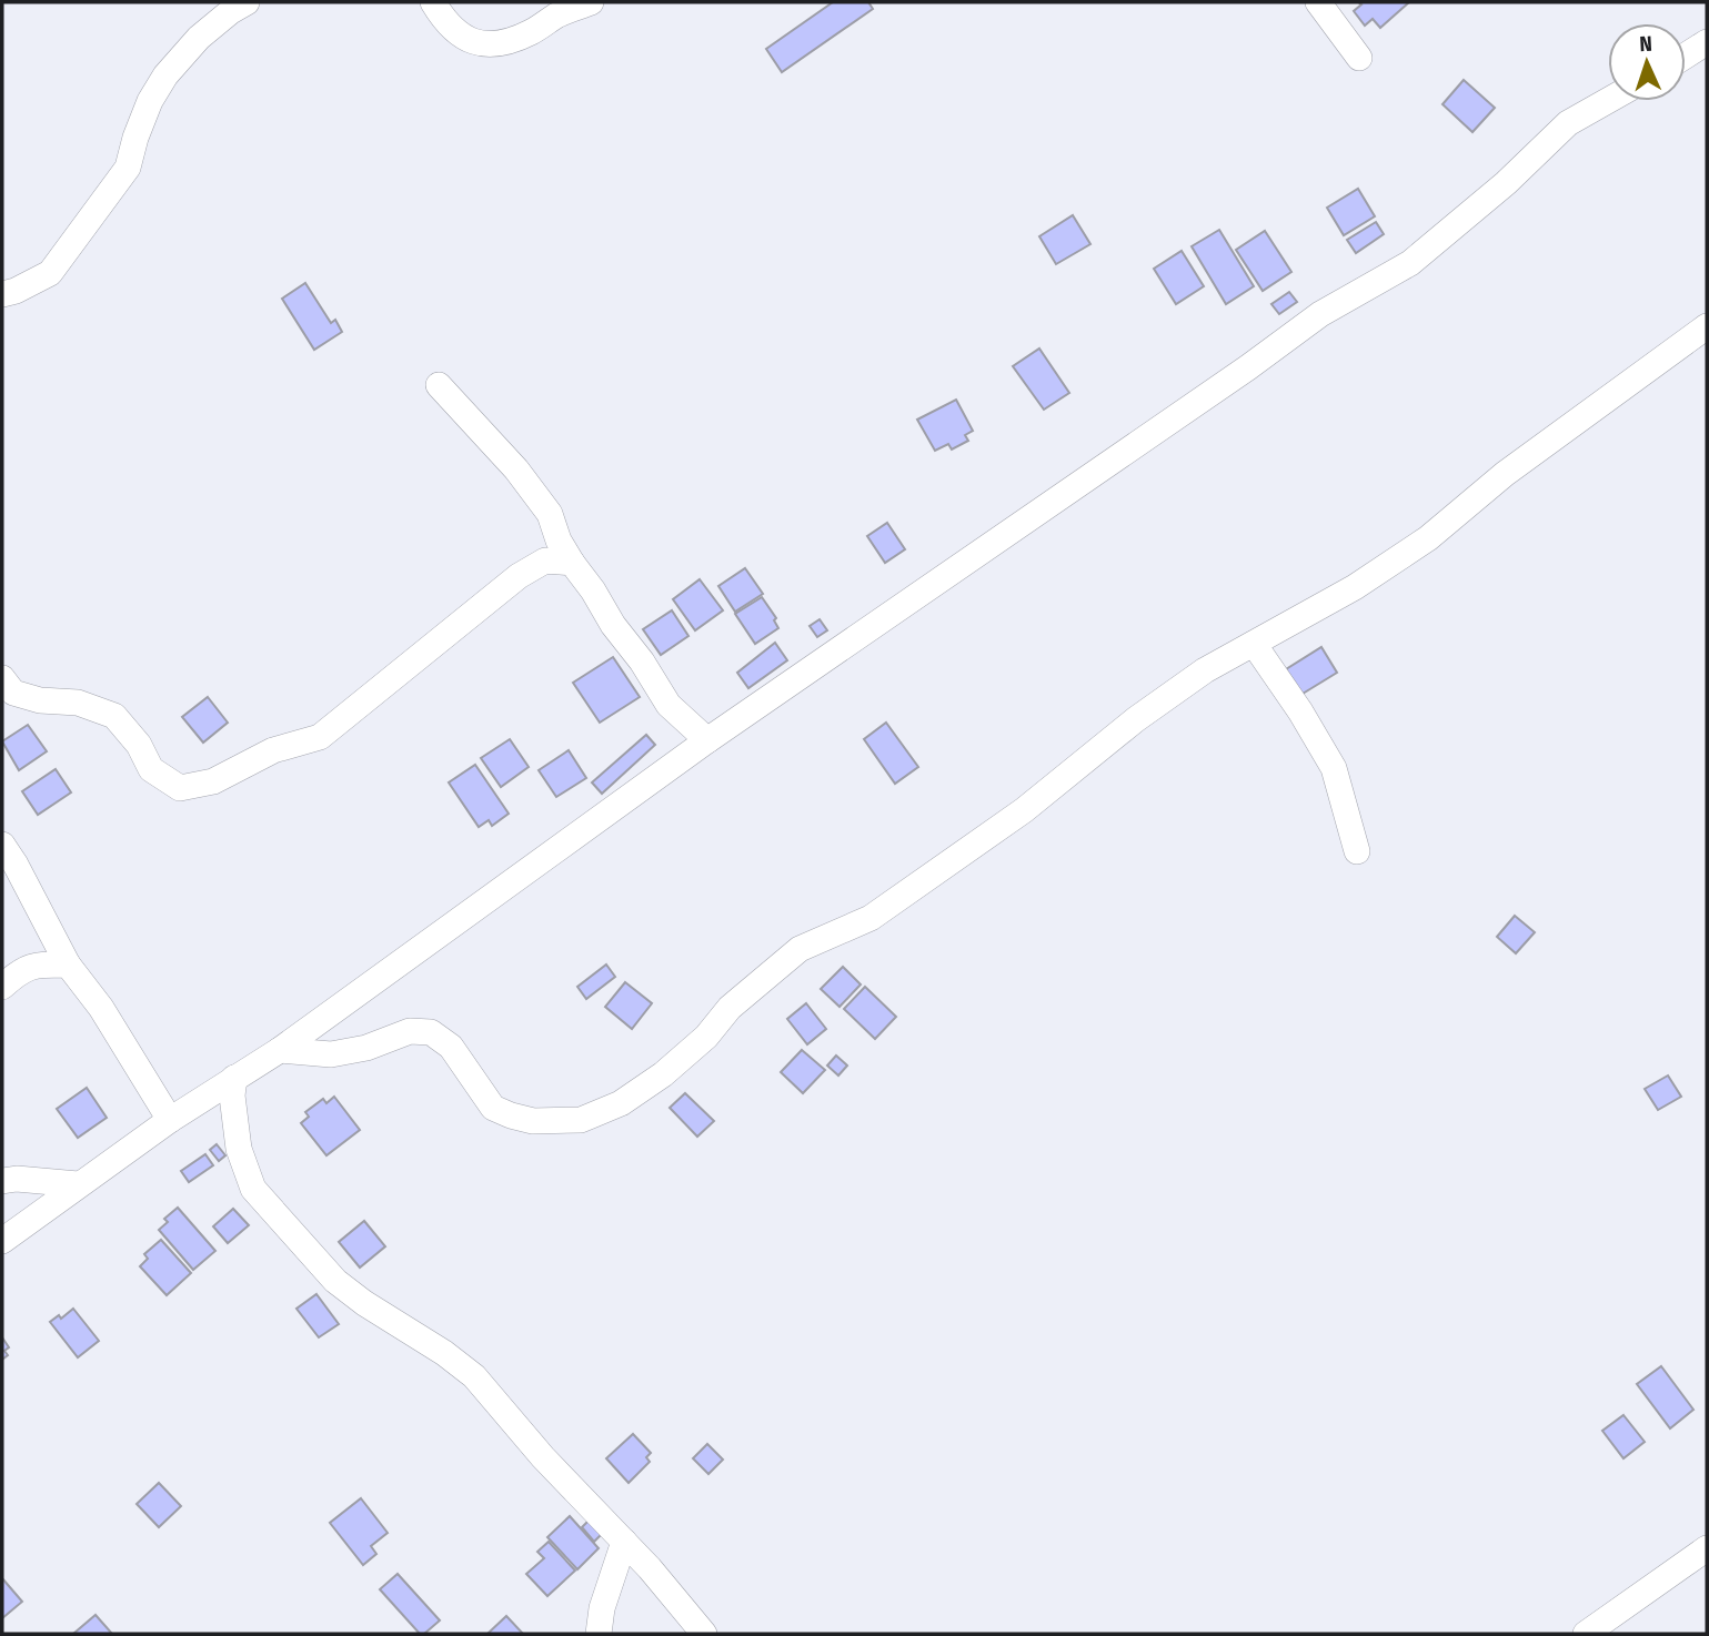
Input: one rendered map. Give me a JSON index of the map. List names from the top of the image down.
{
  "north": "top"
}
